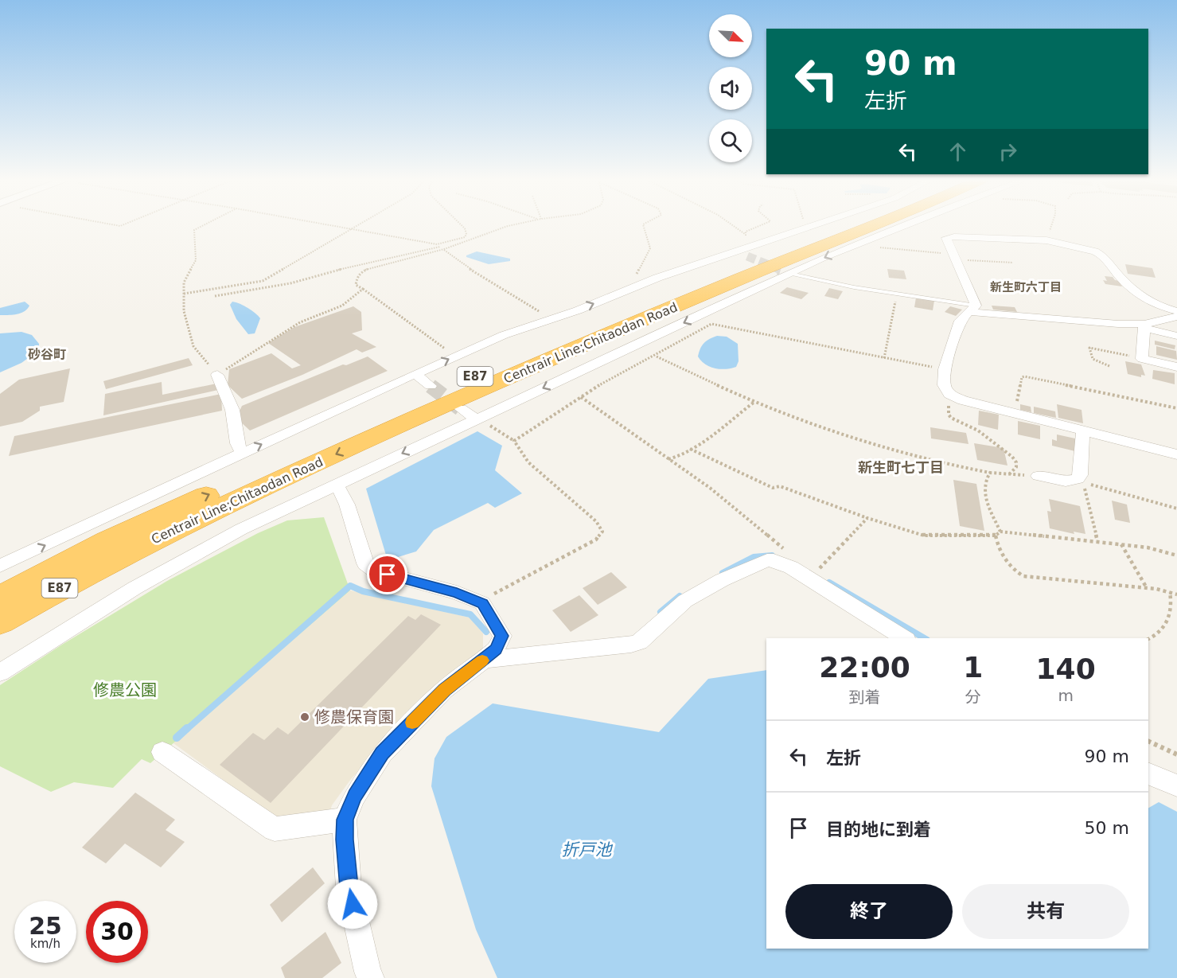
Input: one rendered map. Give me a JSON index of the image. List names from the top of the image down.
{
  "streets": {
    "highway": ["Centrair Line;Chitaodan Road", "E87"]
  },
  "districts": ["新生町六丁目", "砂谷町", "新生町七丁目"],
  "water": ["折戸池"],
  "parks": ["修農公園"],
  "places": ["修農保育園"],
  "north": "bottom right",
  "page": {
    "turn": ["90 m", "左折"],
    "eta": [
      "22:00",
      "到着",
      "1",
      "分",
      "140",
      "m"
    ],
    "list": [
      {
        "name": "左折",
        "value": "90 m"
      },
      {
        "name": "目的地に到着",
        "value": "50 m"
      }
    ],
    "buttons": ["終了", "共有"],
    "speed": "25 km/h",
    "limit": "30"
  }
}
